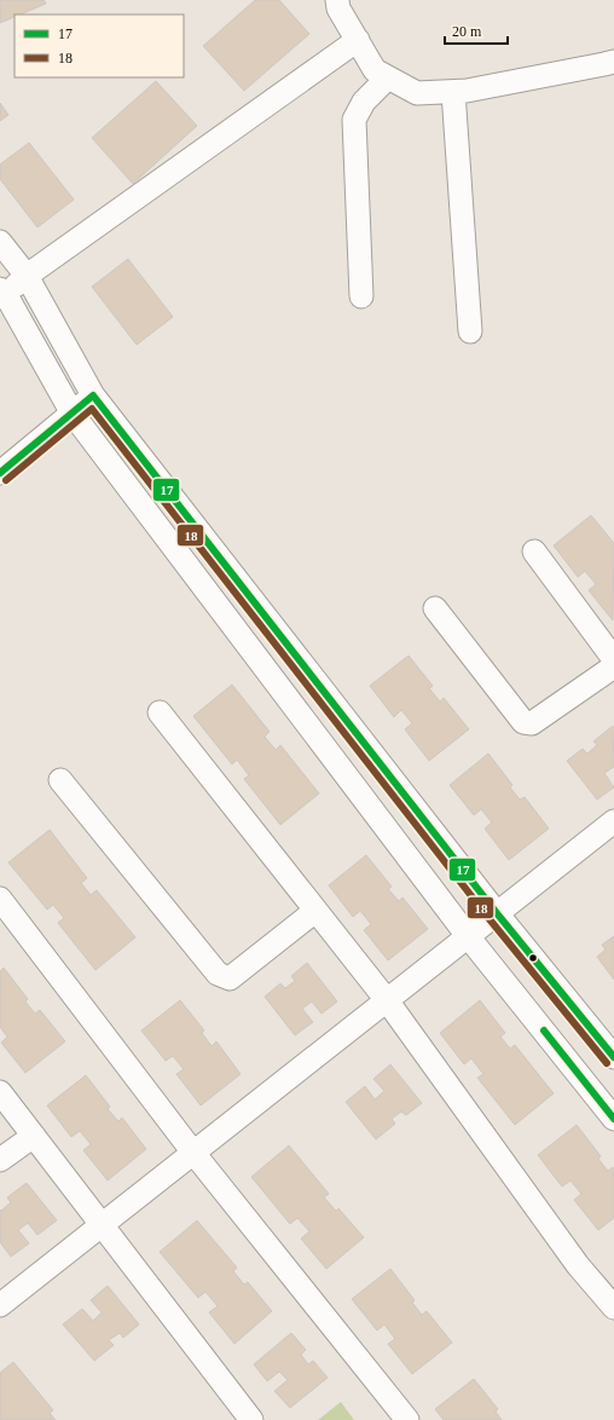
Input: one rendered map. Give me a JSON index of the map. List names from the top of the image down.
{
  "lines": ["transit line 17", "transit line 18"],
  "legend": ["17", "18"],
  "scale_bar": "20 m"
}
